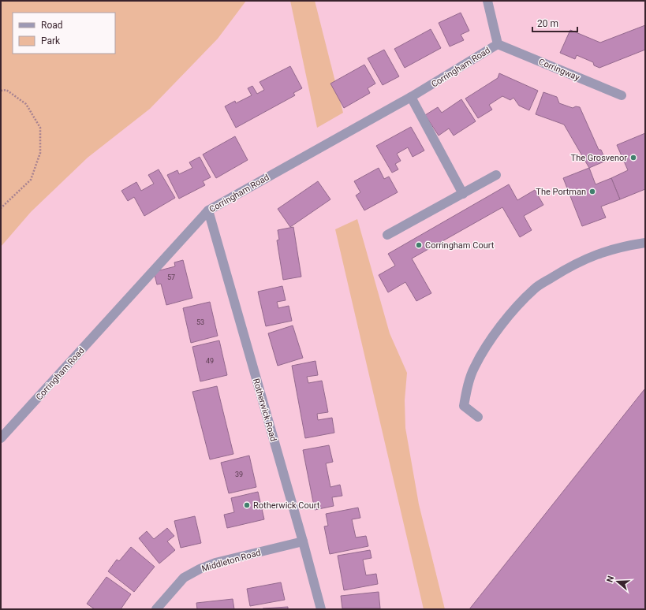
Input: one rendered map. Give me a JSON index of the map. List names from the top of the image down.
{
  "streets": {
    "street": [
      "Corringham Road",
      "Corringway",
      "Rotherwick Road",
      "Middleton Road"
    ]
  },
  "crossings": [
    ["Corringham Road", "Corringway"],
    ["Corringham Road", "Rotherwick Road"],
    ["Rotherwick Road", "Middleton Road"]
  ],
  "places": [
    "The Grosvenor",
    "The Portman",
    "Corringham Court",
    "Rotherwick Court"
  ],
  "house_numbers": [
    "57",
    "53",
    "49",
    "39"
  ],
  "legend": ["Road", "Park"],
  "scale_bar": "20 m",
  "north": "left"
}
